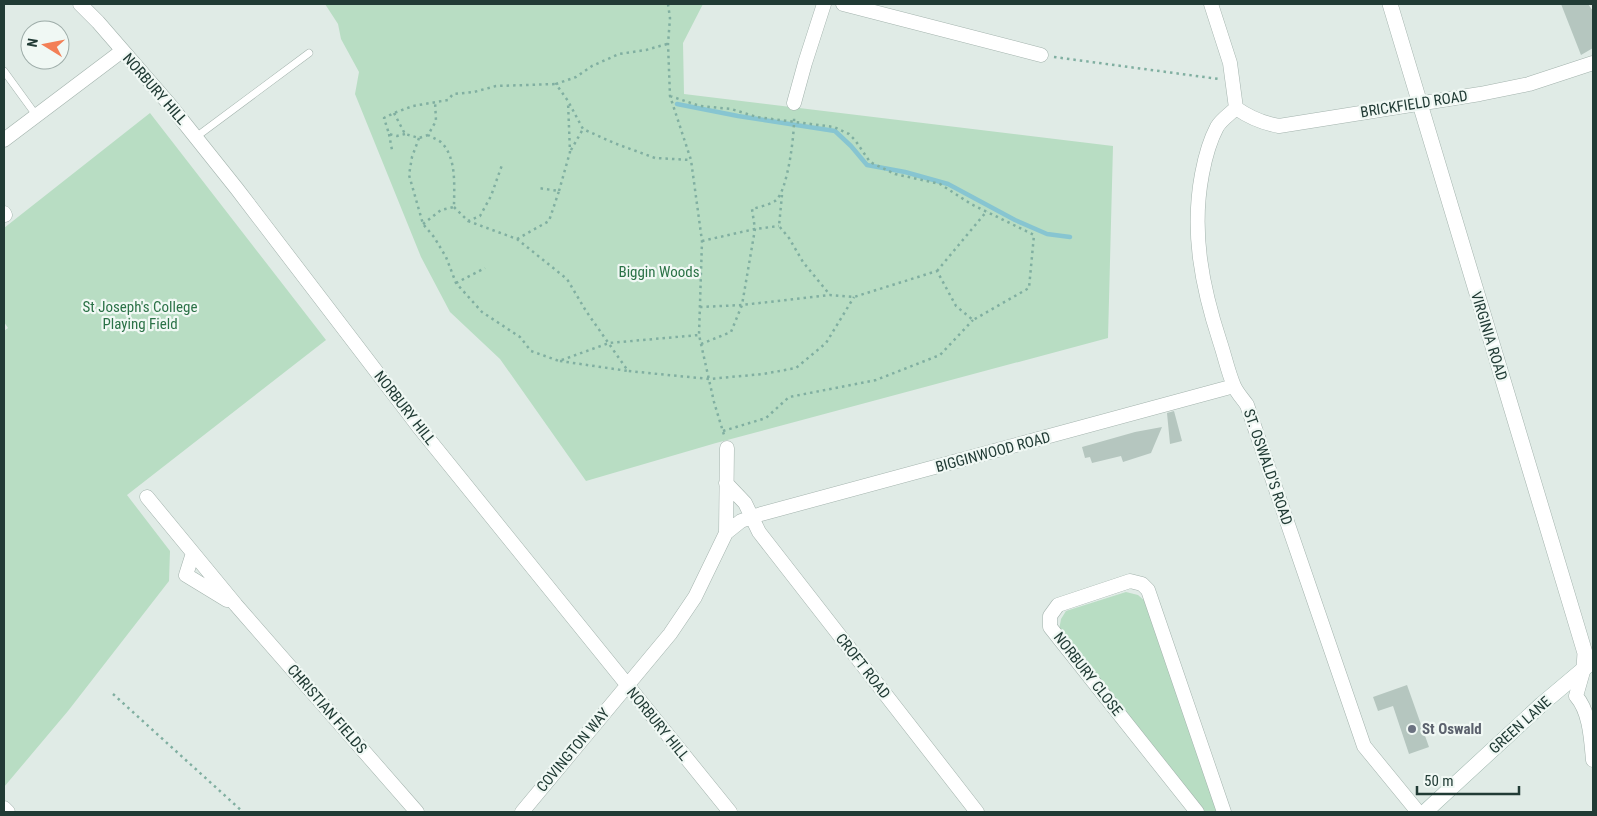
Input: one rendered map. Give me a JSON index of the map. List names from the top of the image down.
{
  "streets": {
    "street": [
      "NORBURY HILL",
      "BRICKFIELD ROAD",
      "VIRGINIA ROAD",
      "BIGGINWOOD ROAD",
      "ST. OSWALD'S ROAD",
      "CROFT ROAD",
      "NORBURY CLOSE",
      "CHRISTIAN FIELDS",
      "GREEN LANE",
      "COVINGTON WAY"
    ]
  },
  "crossings": [
    ["NORBURY HILL", "COVINGTON WAY"],
    ["BRICKFIELD ROAD", "VIRGINIA ROAD"],
    ["BRICKFIELD ROAD", "ST. OSWALD'S ROAD"],
    ["VIRGINIA ROAD", "GREEN LANE"],
    ["BIGGINWOOD ROAD", "ST. OSWALD'S ROAD"],
    ["BIGGINWOOD ROAD", "CROFT ROAD"],
    ["BIGGINWOOD ROAD", "COVINGTON WAY"],
    ["CROFT ROAD", "COVINGTON WAY"]
  ],
  "parks": ["Biggin Woods", "St Joseph's College Playing Field"],
  "places": ["St Oswald"],
  "scale_bar": "50 m",
  "north": "left"
}
